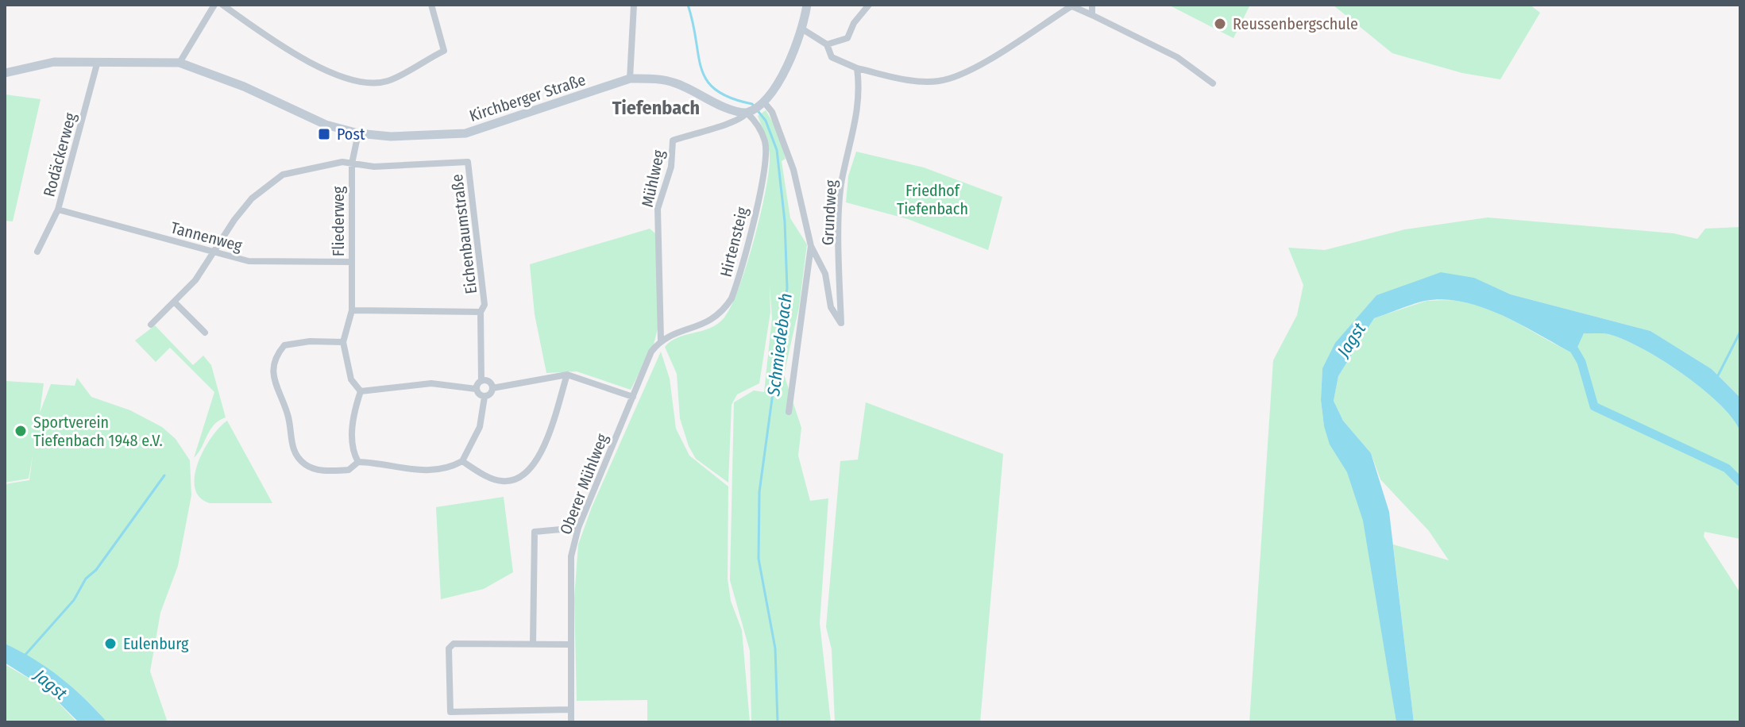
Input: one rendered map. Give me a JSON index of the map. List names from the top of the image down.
{
  "streets": {
    "main road": ["Kirchberger Straße"],
    "street": [
      "Rodäckerweg",
      "Mühlweg",
      "Grundweg",
      "Fliederweg",
      "Eichenbaumstraße",
      "Tannenweg",
      "Hirtensteig",
      "Oberer Mühlweg"
    ]
  },
  "crossings": [
    ["Kirchberger Straße", "Rodäckerweg"],
    ["Kirchberger Straße", "Mühlweg"],
    ["Kirchberger Straße", "Fliederweg"],
    ["Kirchberger Straße", "Hirtensteig"],
    ["Rodäckerweg", "Tannenweg"],
    ["Mühlweg", "Hirtensteig"],
    ["Mühlweg", "Oberer Mühlweg"],
    ["Fliederweg", "Eichenbaumstraße"],
    ["Fliederweg", "Tannenweg"],
    ["Hirtensteig", "Oberer Mühlweg"]
  ],
  "districts": ["Tiefenbach"],
  "water": ["Jagst", "Schmiedebach"],
  "parks": ["Friedhof Tiefenbach"],
  "places": {
    "other": ["Reussenbergschule", "Sportverein Tiefenbach 1948 e.V.", "Eulenburg"],
    "transit": ["Post"]
  }
}
